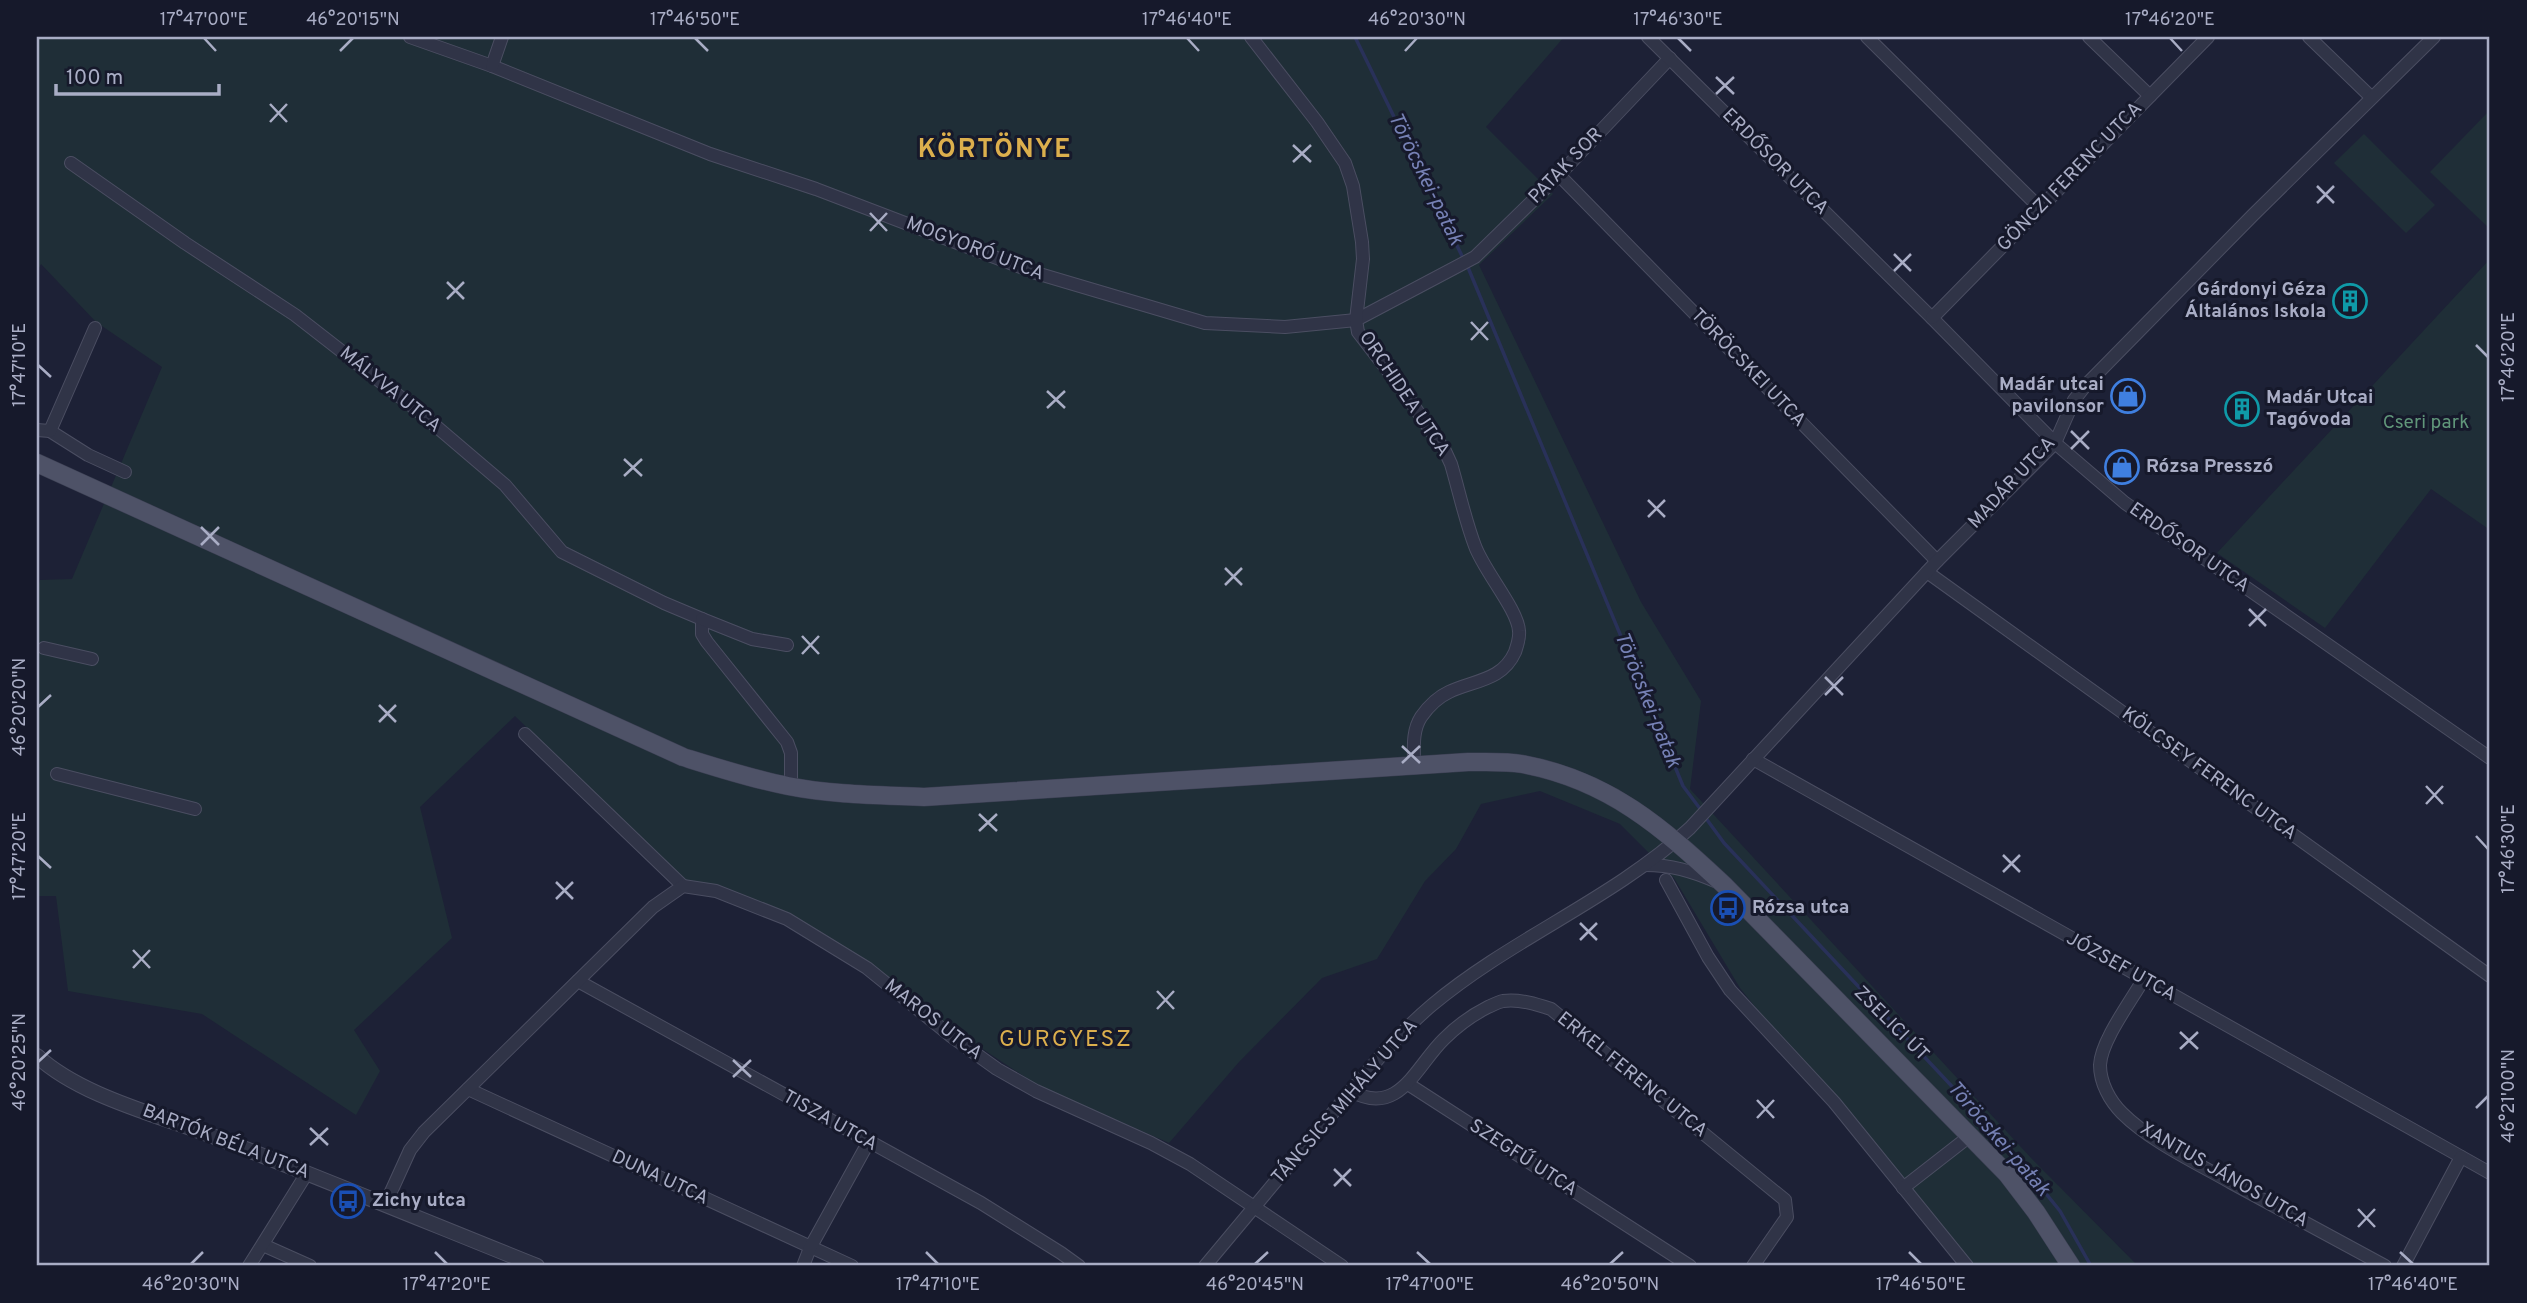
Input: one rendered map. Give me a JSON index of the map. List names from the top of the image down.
{
  "streets": {
    "main road": ["ZSELICI ÚT"],
    "street": [
      "ERDŐSOR UTCA",
      "PATAK SOR",
      "GÖNCZI FERENC UTCA",
      "MOGYORÓ UTCA",
      "TÖRÖCSKEI UTCA",
      "MÁLYVA UTCA",
      "ORCHIDEA UTCA",
      "MADÁR UTCA",
      "KÖLCSEY FERENC UTCA",
      "JÓZSEF UTCA",
      "MAROS UTCA",
      "ERKEL FERENC UTCA",
      "TÁNCSICS MIHÁLY UTCA",
      "TISZA UTCA",
      "BARTÓK BÉLA UTCA",
      "SZEGFŰ UTCA",
      "XANTUS JÁNOS UTCA",
      "DUNA UTCA"
    ]
  },
  "crossings": [
    ["ERDŐSOR UTCA", "PATAK SOR"],
    ["ERDŐSOR UTCA", "GÖNCZI FERENC UTCA"],
    ["ERDŐSOR UTCA", "MADÁR UTCA"],
    ["PATAK SOR", "TÖRÖCSKEI UTCA"],
    ["PATAK SOR", "ORCHIDEA UTCA"],
    ["MOGYORÓ UTCA", "ORCHIDEA UTCA"],
    ["TÖRÖCSKEI UTCA", "MADÁR UTCA"],
    ["ORCHIDEA UTCA", "ZSELICI ÚT"],
    ["MADÁR UTCA", "KÖLCSEY FERENC UTCA"],
    ["MADÁR UTCA", "JÓZSEF UTCA"],
    ["MADÁR UTCA", "ZSELICI ÚT"],
    ["MADÁR UTCA", "TÁNCSICS MIHÁLY UTCA"],
    ["JÓZSEF UTCA", "XANTUS JÁNOS UTCA"],
    ["MAROS UTCA", "TÁNCSICS MIHÁLY UTCA"],
    ["ZSELICI ÚT", "TÁNCSICS MIHÁLY UTCA"],
    ["ERKEL FERENC UTCA", "SZEGFŰ UTCA"]
  ],
  "districts": ["KÖRTÖNYE", "GURGYESZ"],
  "water": ["Töröcskei-patak"],
  "parks": ["Cseri park"],
  "places": {
    "building": ["Gárdonyi Géza Általános Iskola", "Madár Utcai Tagóvoda"],
    "shop": ["Madár utcai pavilonsor", "Rózsa Presszó"],
    "bus stop": ["Rózsa utca", "Zichy utca"]
  },
  "scale_bar": "100 m",
  "coordinates": [
    "17°47'00\"E",
    "46°20'15\"N",
    "17°46'50\"E",
    "17°46'40\"E",
    "46°20'30\"N",
    "17°46'30\"E",
    "17°46'20\"E",
    "17°47'10\"E",
    "46°20'20\"N",
    "17°47'20\"E",
    "46°20'25\"N",
    "46°21'00\"N",
    "46°20'45\"N",
    "46°20'50\"N"
  ]
}
